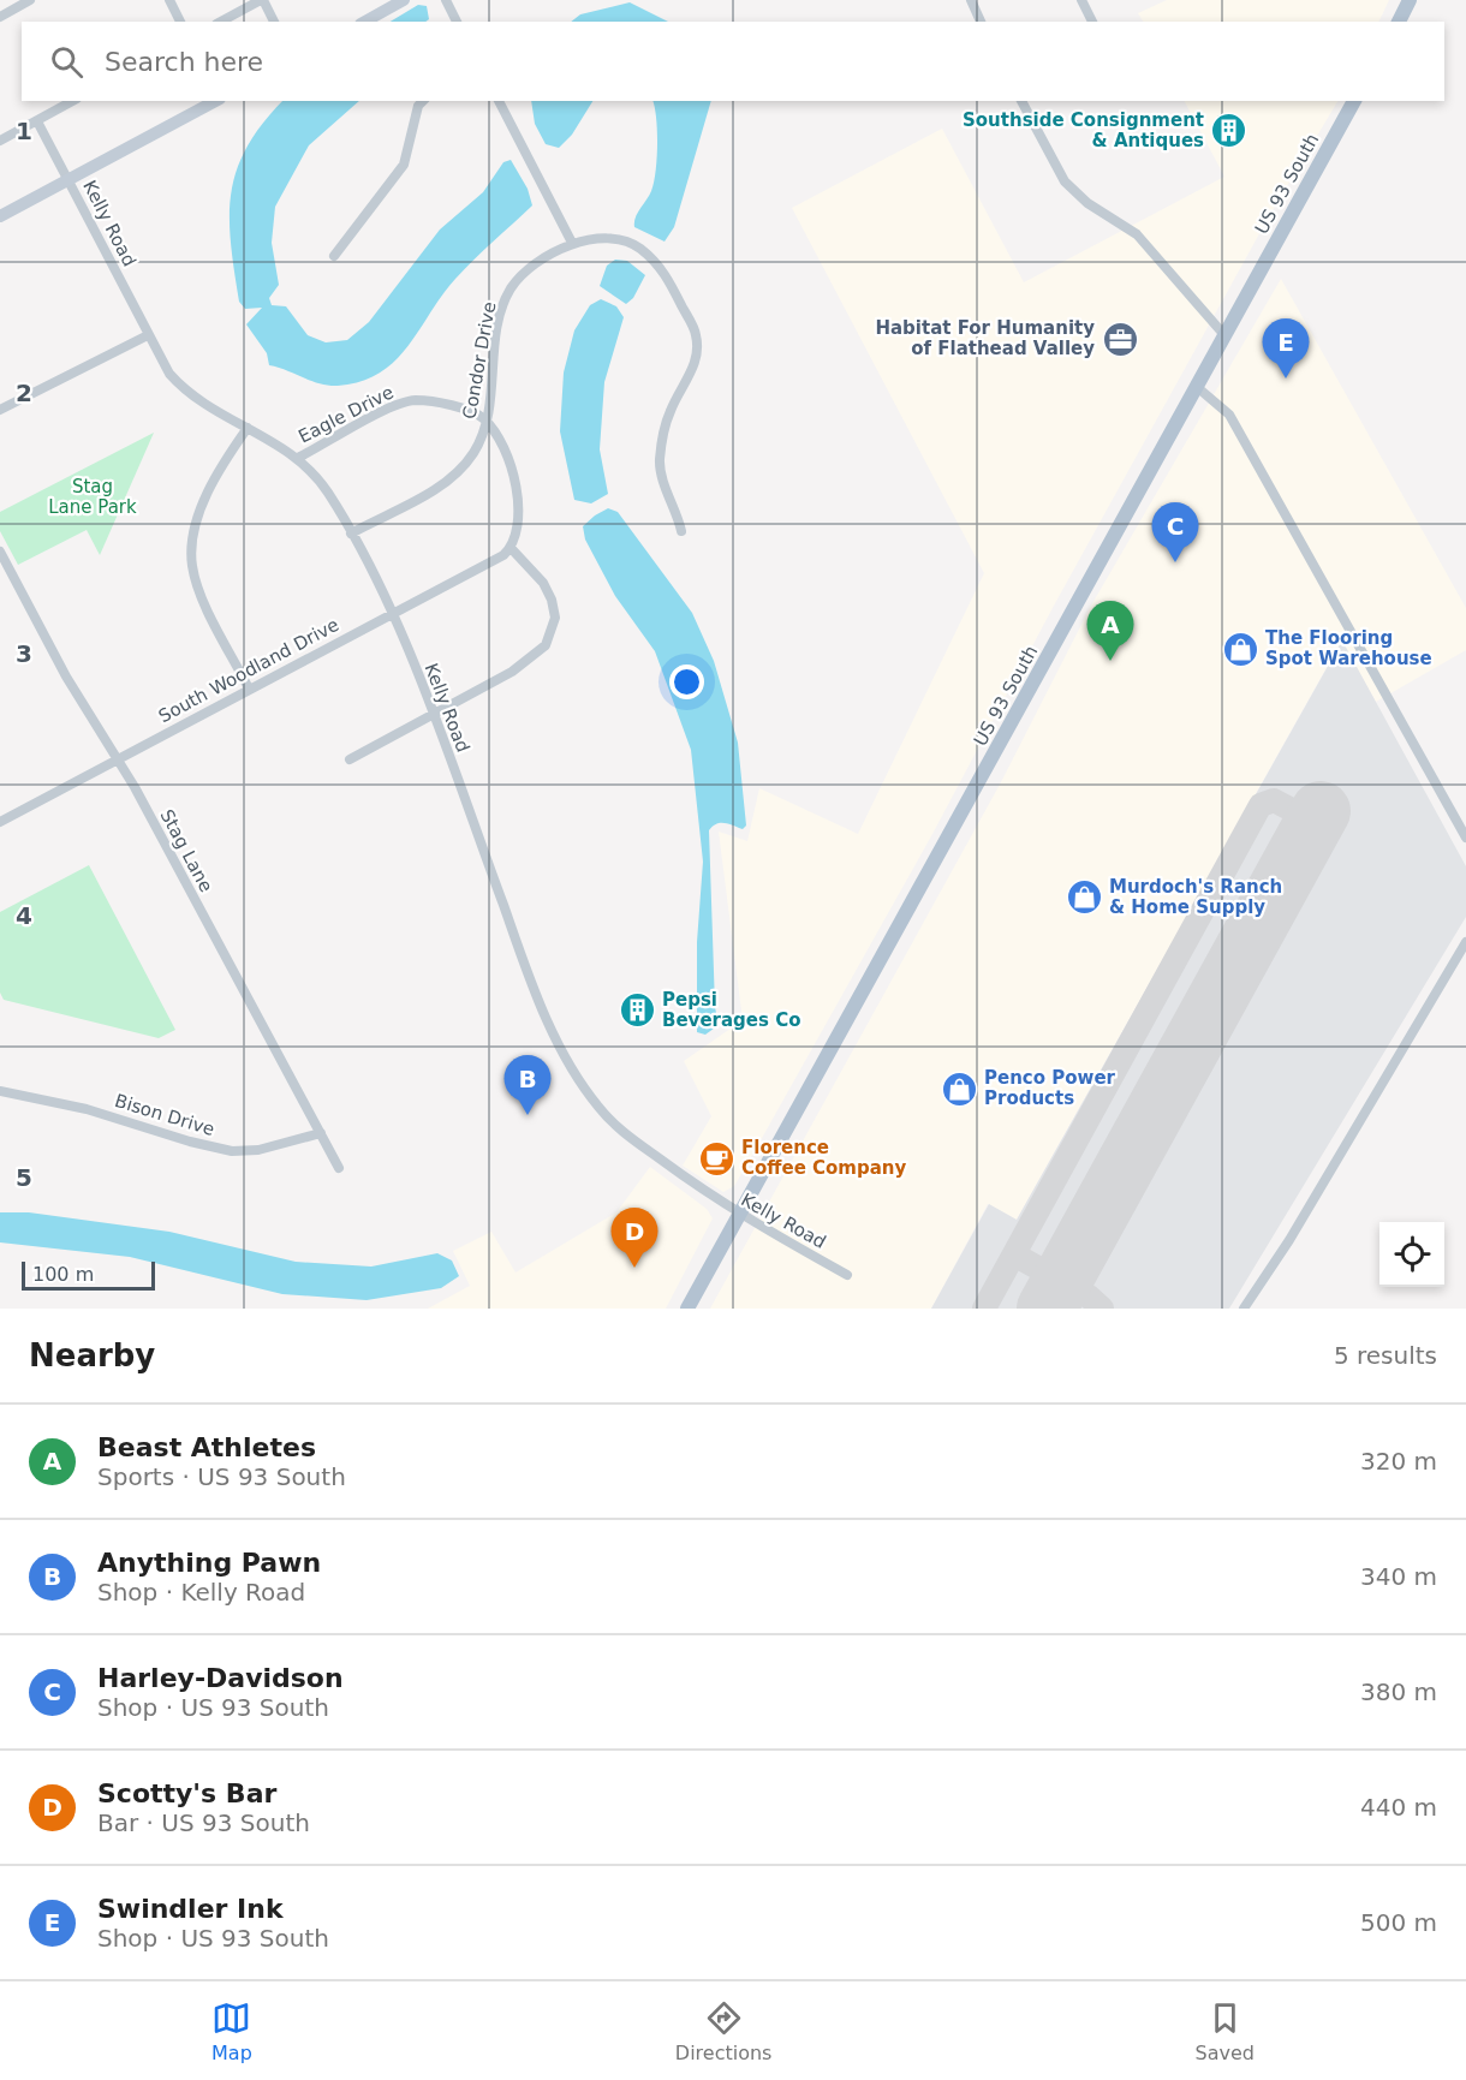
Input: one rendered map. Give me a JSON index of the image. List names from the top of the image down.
{
  "streets": {
    "main road": ["US 93 South"],
    "street": [
      "Kelly Road",
      "Condor Drive",
      "Eagle Drive",
      "South Woodland Drive",
      "Stag Lane",
      "Bison Drive"
    ]
  },
  "crossings": [
    ["US 93 South", "Kelly Road"],
    ["Kelly Road", "Condor Drive"],
    ["Kelly Road", "Eagle Drive"],
    ["Kelly Road", "South Woodland Drive"],
    ["Condor Drive", "Eagle Drive"],
    ["South Woodland Drive", "Stag Lane"],
    ["Stag Lane", "Bison Drive"]
  ],
  "parks": ["Stag Lane Park"],
  "places": {
    "building": ["Southside Consignment & Antiques", "Pepsi Beverages Co"],
    "office": ["Habitat For Humanity of Flathead Valley"],
    "shop": ["The Flooring Spot Warehouse", "Murdoch's Ranch & Home Supply", "Penco Power Products"],
    "cafe": ["Florence Coffee Company"]
  },
  "scale_bar": "100 m",
  "page": {
    "search": "Search here",
    "pins": [
      "E",
      "C",
      "A",
      "B",
      "D"
    ],
    "scale": "100 m",
    "heading": ["Nearby", "5 results"],
    "list": [
      {
        "mark": "A",
        "name": "Beast Athletes",
        "note": "Sports · US 93 South",
        "value": "320 m"
      },
      {
        "mark": "B",
        "name": "Anything Pawn",
        "note": "Shop · Kelly Road",
        "value": "340 m"
      },
      {
        "mark": "C",
        "name": "Harley-Davidson",
        "note": "Shop · US 93 South",
        "value": "380 m"
      },
      {
        "mark": "D",
        "name": "Scotty's Bar",
        "note": "Bar · US 93 South",
        "value": "440 m"
      },
      {
        "mark": "E",
        "name": "Swindler Ink",
        "note": "Shop · US 93 South",
        "value": "500 m"
      }
    ],
    "nav": ["Map", "Directions", "Saved"]
  },
  "grid": {
    "rows": [
      "1",
      "2",
      "3",
      "4",
      "5"
    ]
  }
}
